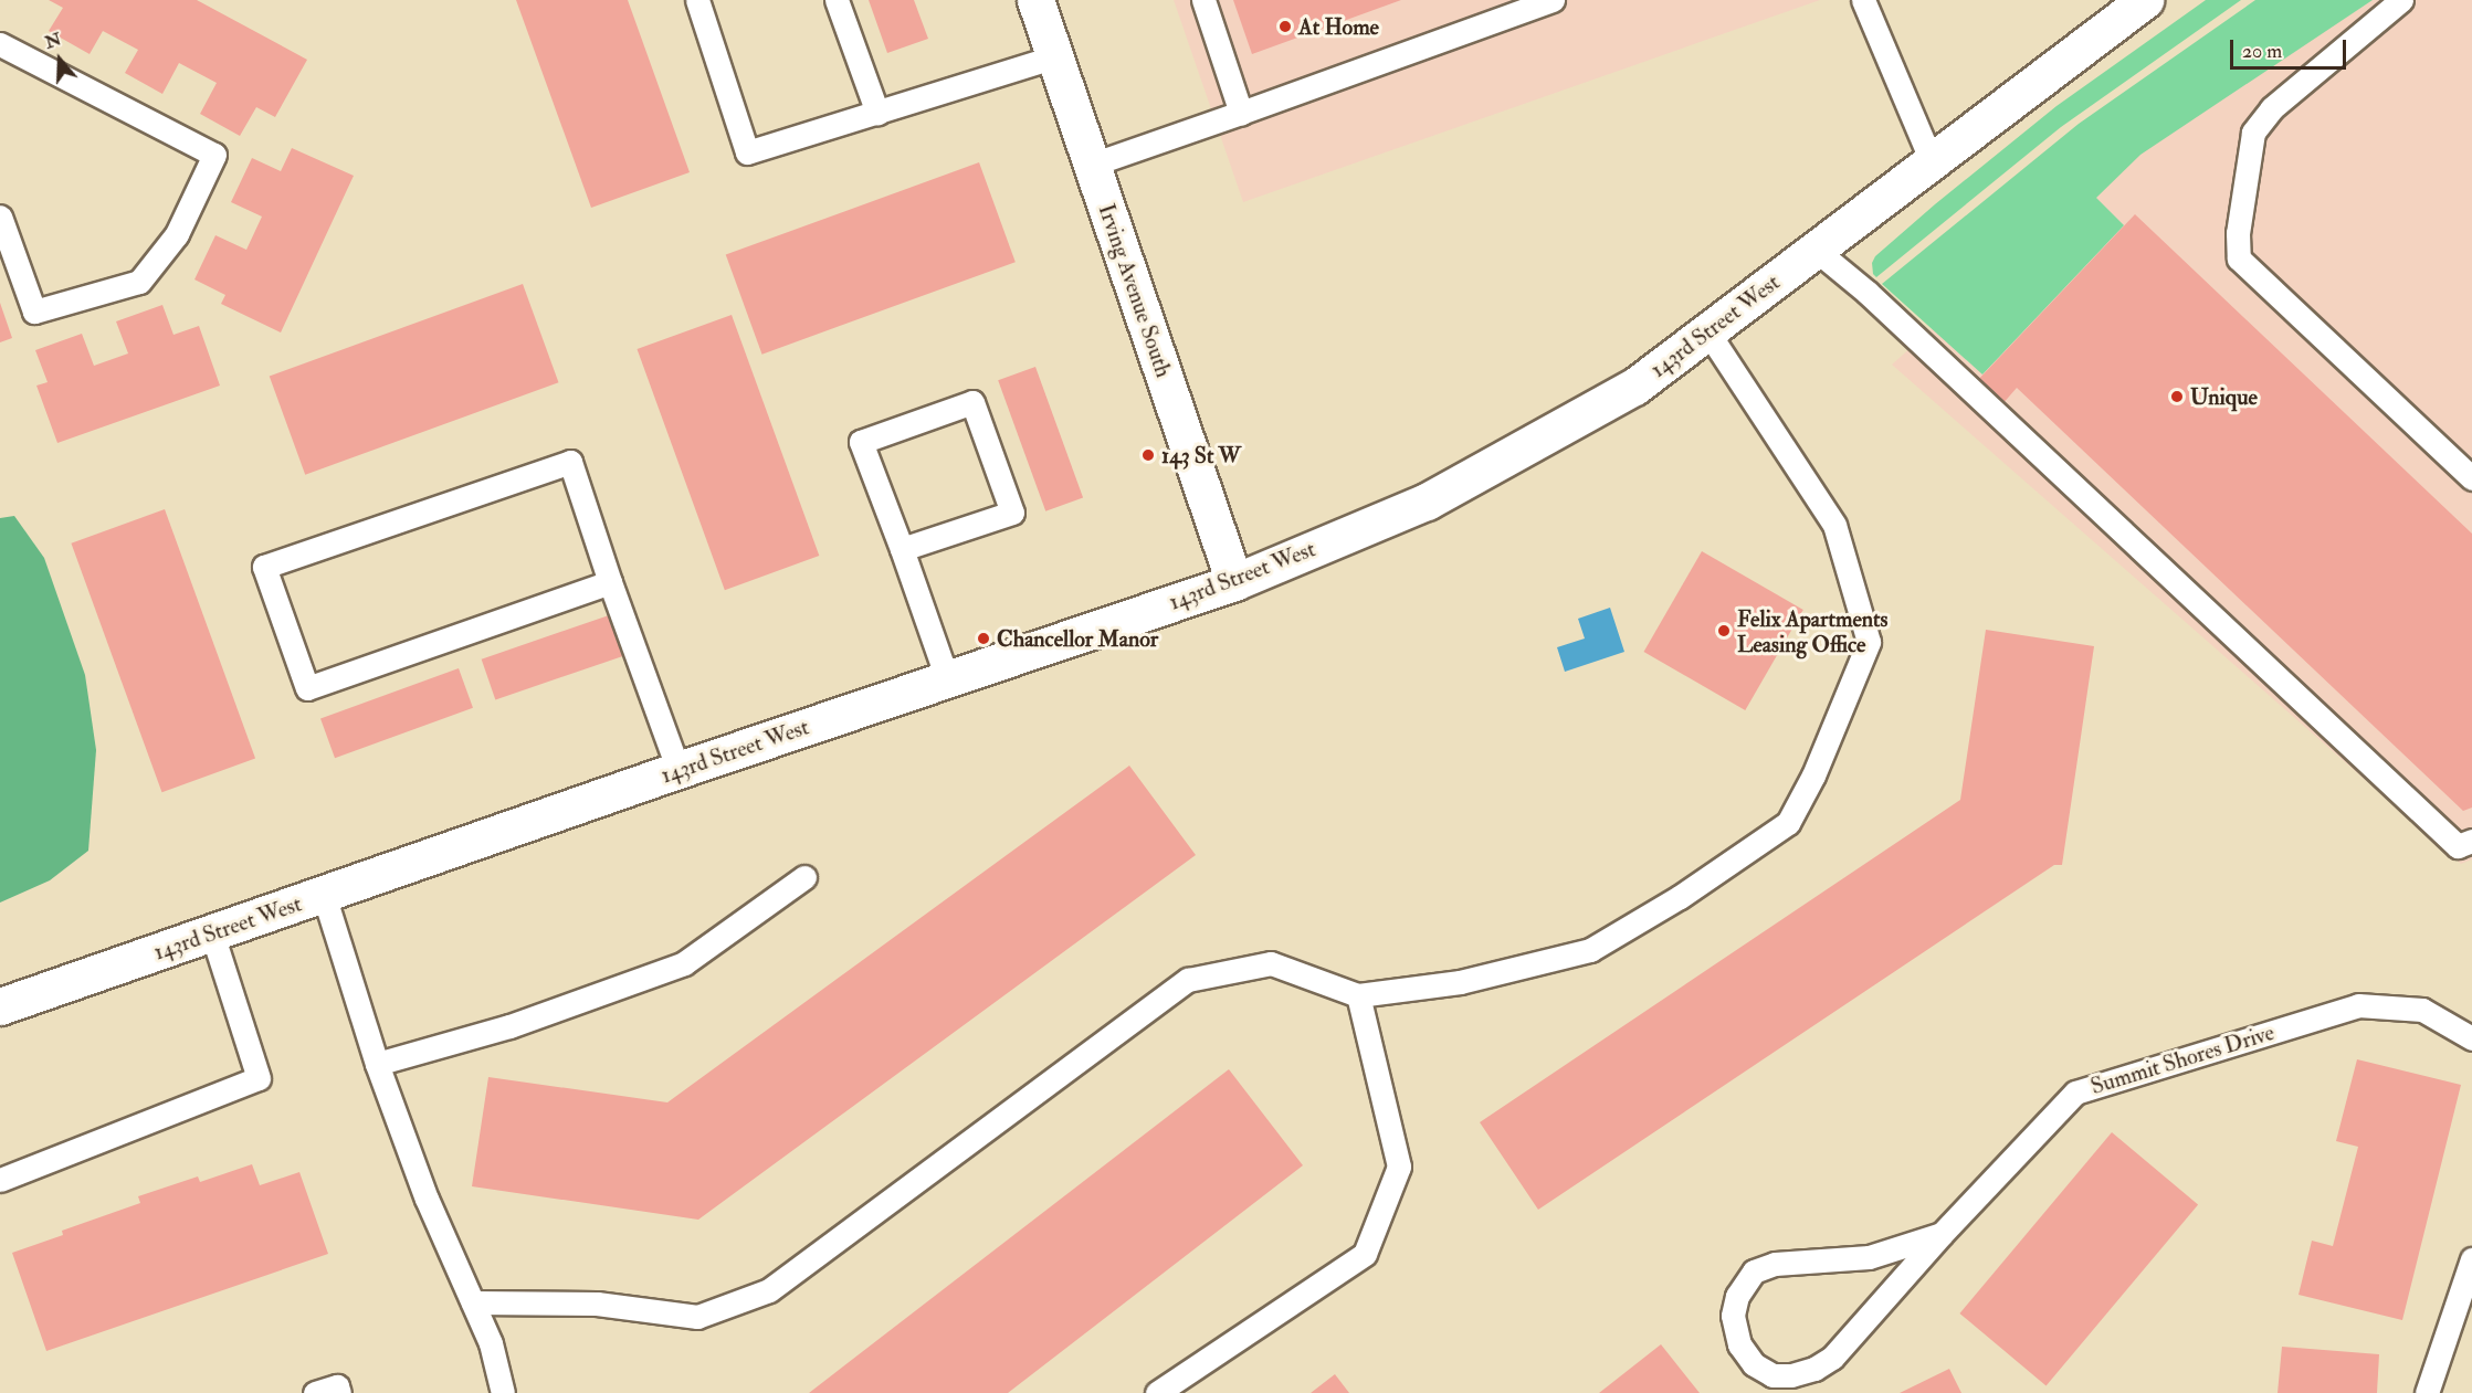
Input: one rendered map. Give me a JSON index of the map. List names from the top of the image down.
{
  "streets": {
    "street": ["Irving Avenue South", "143rd Street West"],
    "lane": ["Summit Shores Drive"]
  },
  "crossings": [
    ["Irving Avenue South", "143rd Street West"]
  ],
  "places": [
    "At Home",
    "Unique",
    "143 St W",
    "Felix Apartments Leasing Office",
    "Chancellor Manor"
  ],
  "scale_bar": "20 m",
  "north": "top"
}
